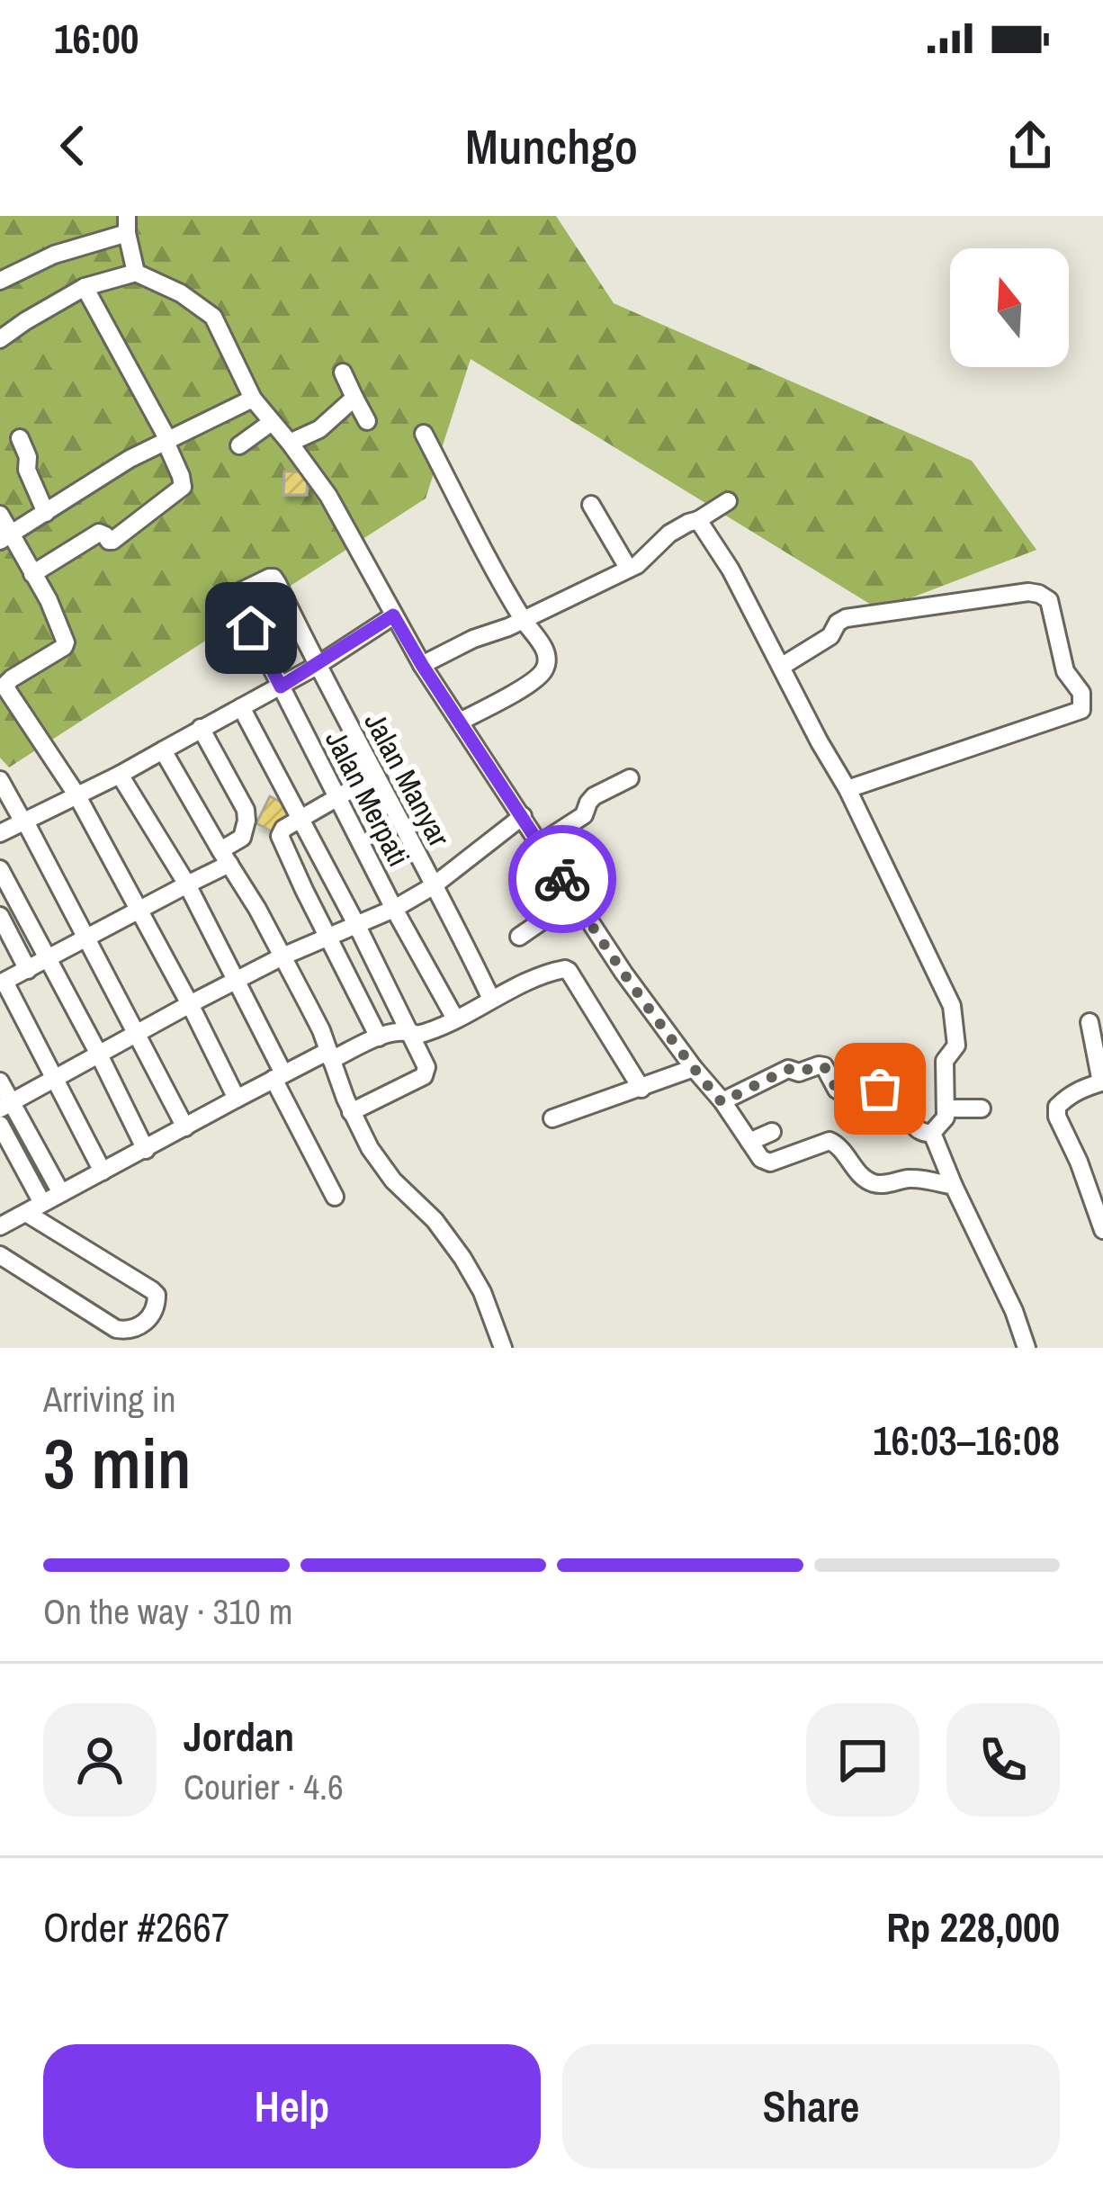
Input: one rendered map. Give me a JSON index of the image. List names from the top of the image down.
{
  "streets": {
    "street": ["Jalan Manyar", "Jalan Merpati"]
  },
  "crossings": [
    ["Jalan Manyar", "Jalan Merpati"]
  ],
  "north": "top",
  "page": {
    "status": "16:00",
    "header": "Munchgo",
    "heading": ["3 min", "Arriving in", "16:03–16:08"],
    "panel": [
      "Jordan",
      "Courier · 4.6",
      "Order #2667",
      "Rp 228,000"
    ],
    "bar": "On the way · 310 m",
    "buttons": ["Help", "Share"]
  }
}
